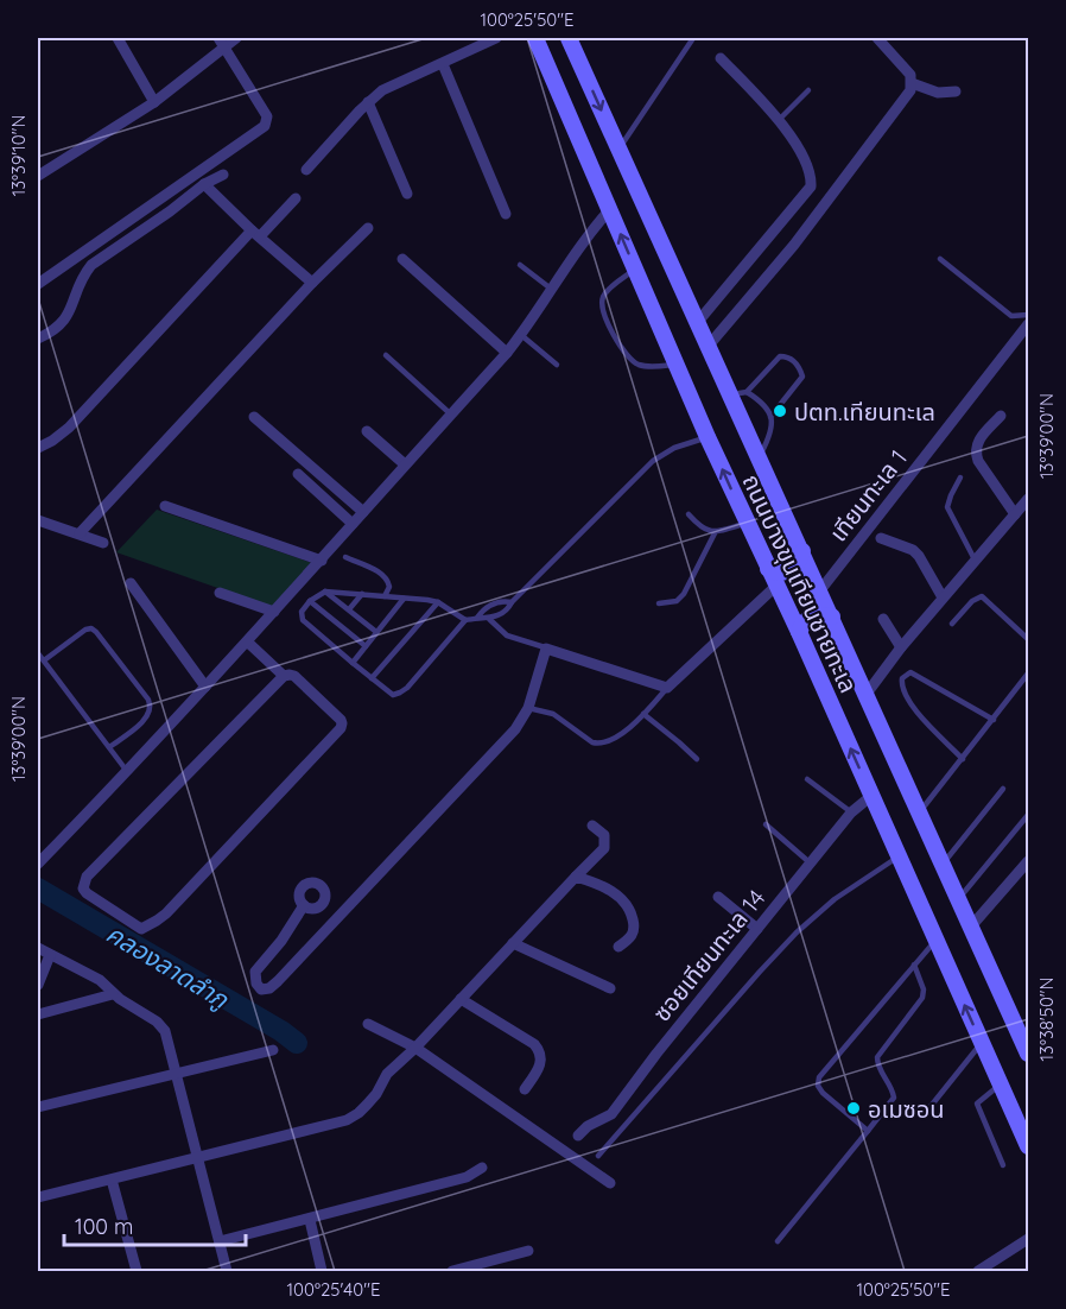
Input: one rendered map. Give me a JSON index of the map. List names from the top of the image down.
{
  "streets": {
    "main road": ["ถนนบางขุนเทียนชายทะเล"],
    "street": ["เทียนทะเล 1", "ซอยเทียนทะเล 14"]
  },
  "crossings": [
    ["เทียนทะเล 1", "ถนนบางขุนเทียนชายทะเล"],
    ["ถนนบางขุนเทียนชายทะเล", "ซอยเทียนทะเล 14"]
  ],
  "water": ["คลองลาดลำภู"],
  "places": ["ปตท.เทียนทะเล", "อเมซอน"],
  "scale_bar": "100 m",
  "coordinates": [
    "100°25'50\"E",
    "13°39'10\"N",
    "13°39'00\"N",
    "13°38'50\"N",
    "100°25'40\"E"
  ]
}
